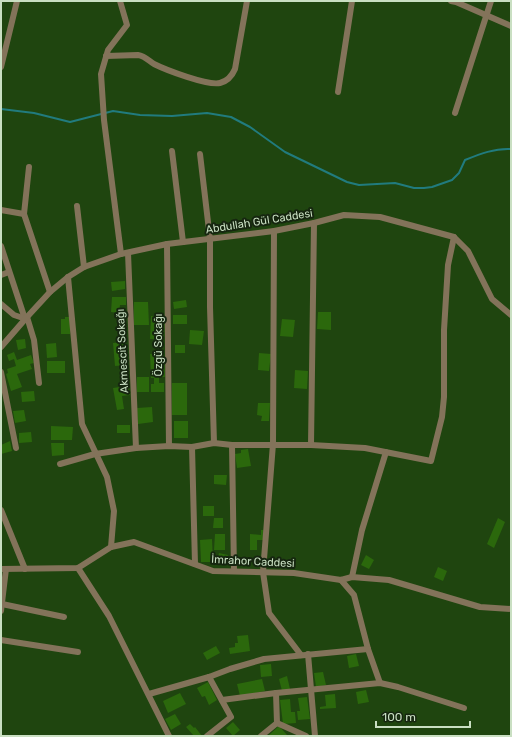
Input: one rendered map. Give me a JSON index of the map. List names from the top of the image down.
{
  "streets": {
    "street": [
      "Abdullah Gül Caddesi",
      "Özgü Sokağı",
      "Akmescit Sokağı",
      "İmrahor Caddesi"
    ]
  },
  "crossings": [
    ["Abdullah Gül Caddesi", "Özgü Sokağı"],
    ["Abdullah Gül Caddesi", "Akmescit Sokağı"]
  ],
  "scale_bar": "100 m"
}
